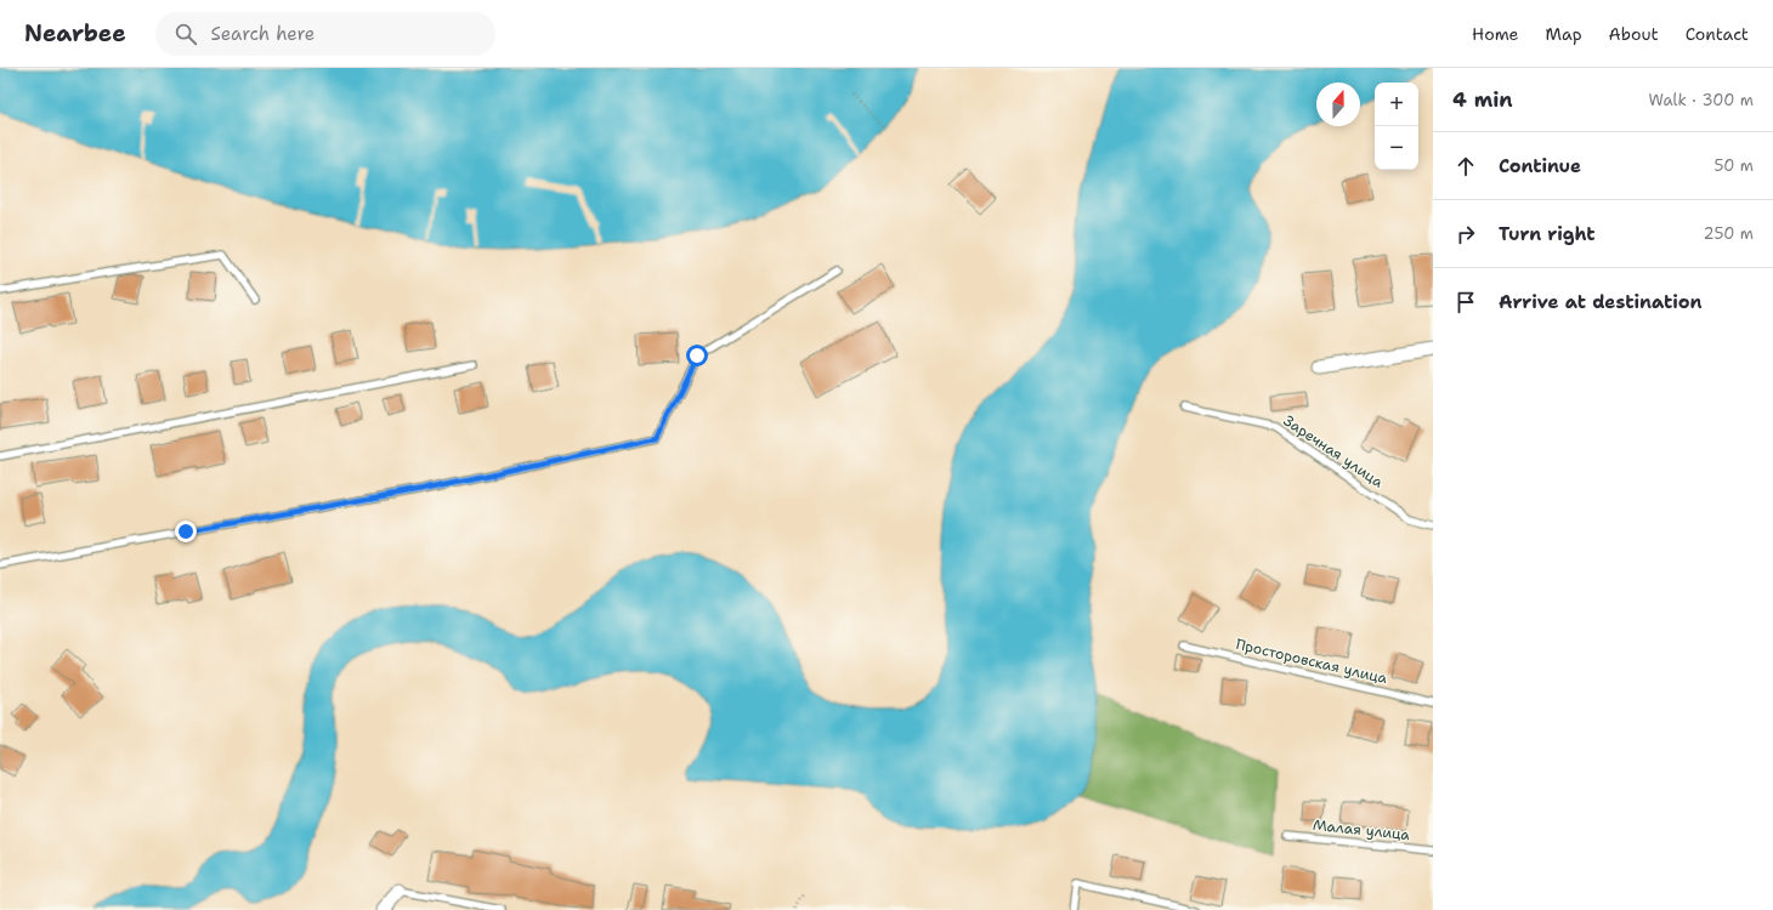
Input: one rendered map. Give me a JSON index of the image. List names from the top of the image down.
{
  "streets": {
    "lane": ["Заречная улица", "Просторовская улица", "Малая улица"]
  },
  "north": "top",
  "page": {
    "header": "Nearbee",
    "search": "Search here",
    "nav": [
      "Home",
      "Map",
      "About",
      "Contact"
    ],
    "heading": ["4 min", "Walk · 300 m"],
    "map_buttons": ["+", "−"],
    "list": [
      ["Continue", "50 m"],
      ["Turn right", "250 m"],
      "Arrive at destination"
    ]
  }
}
